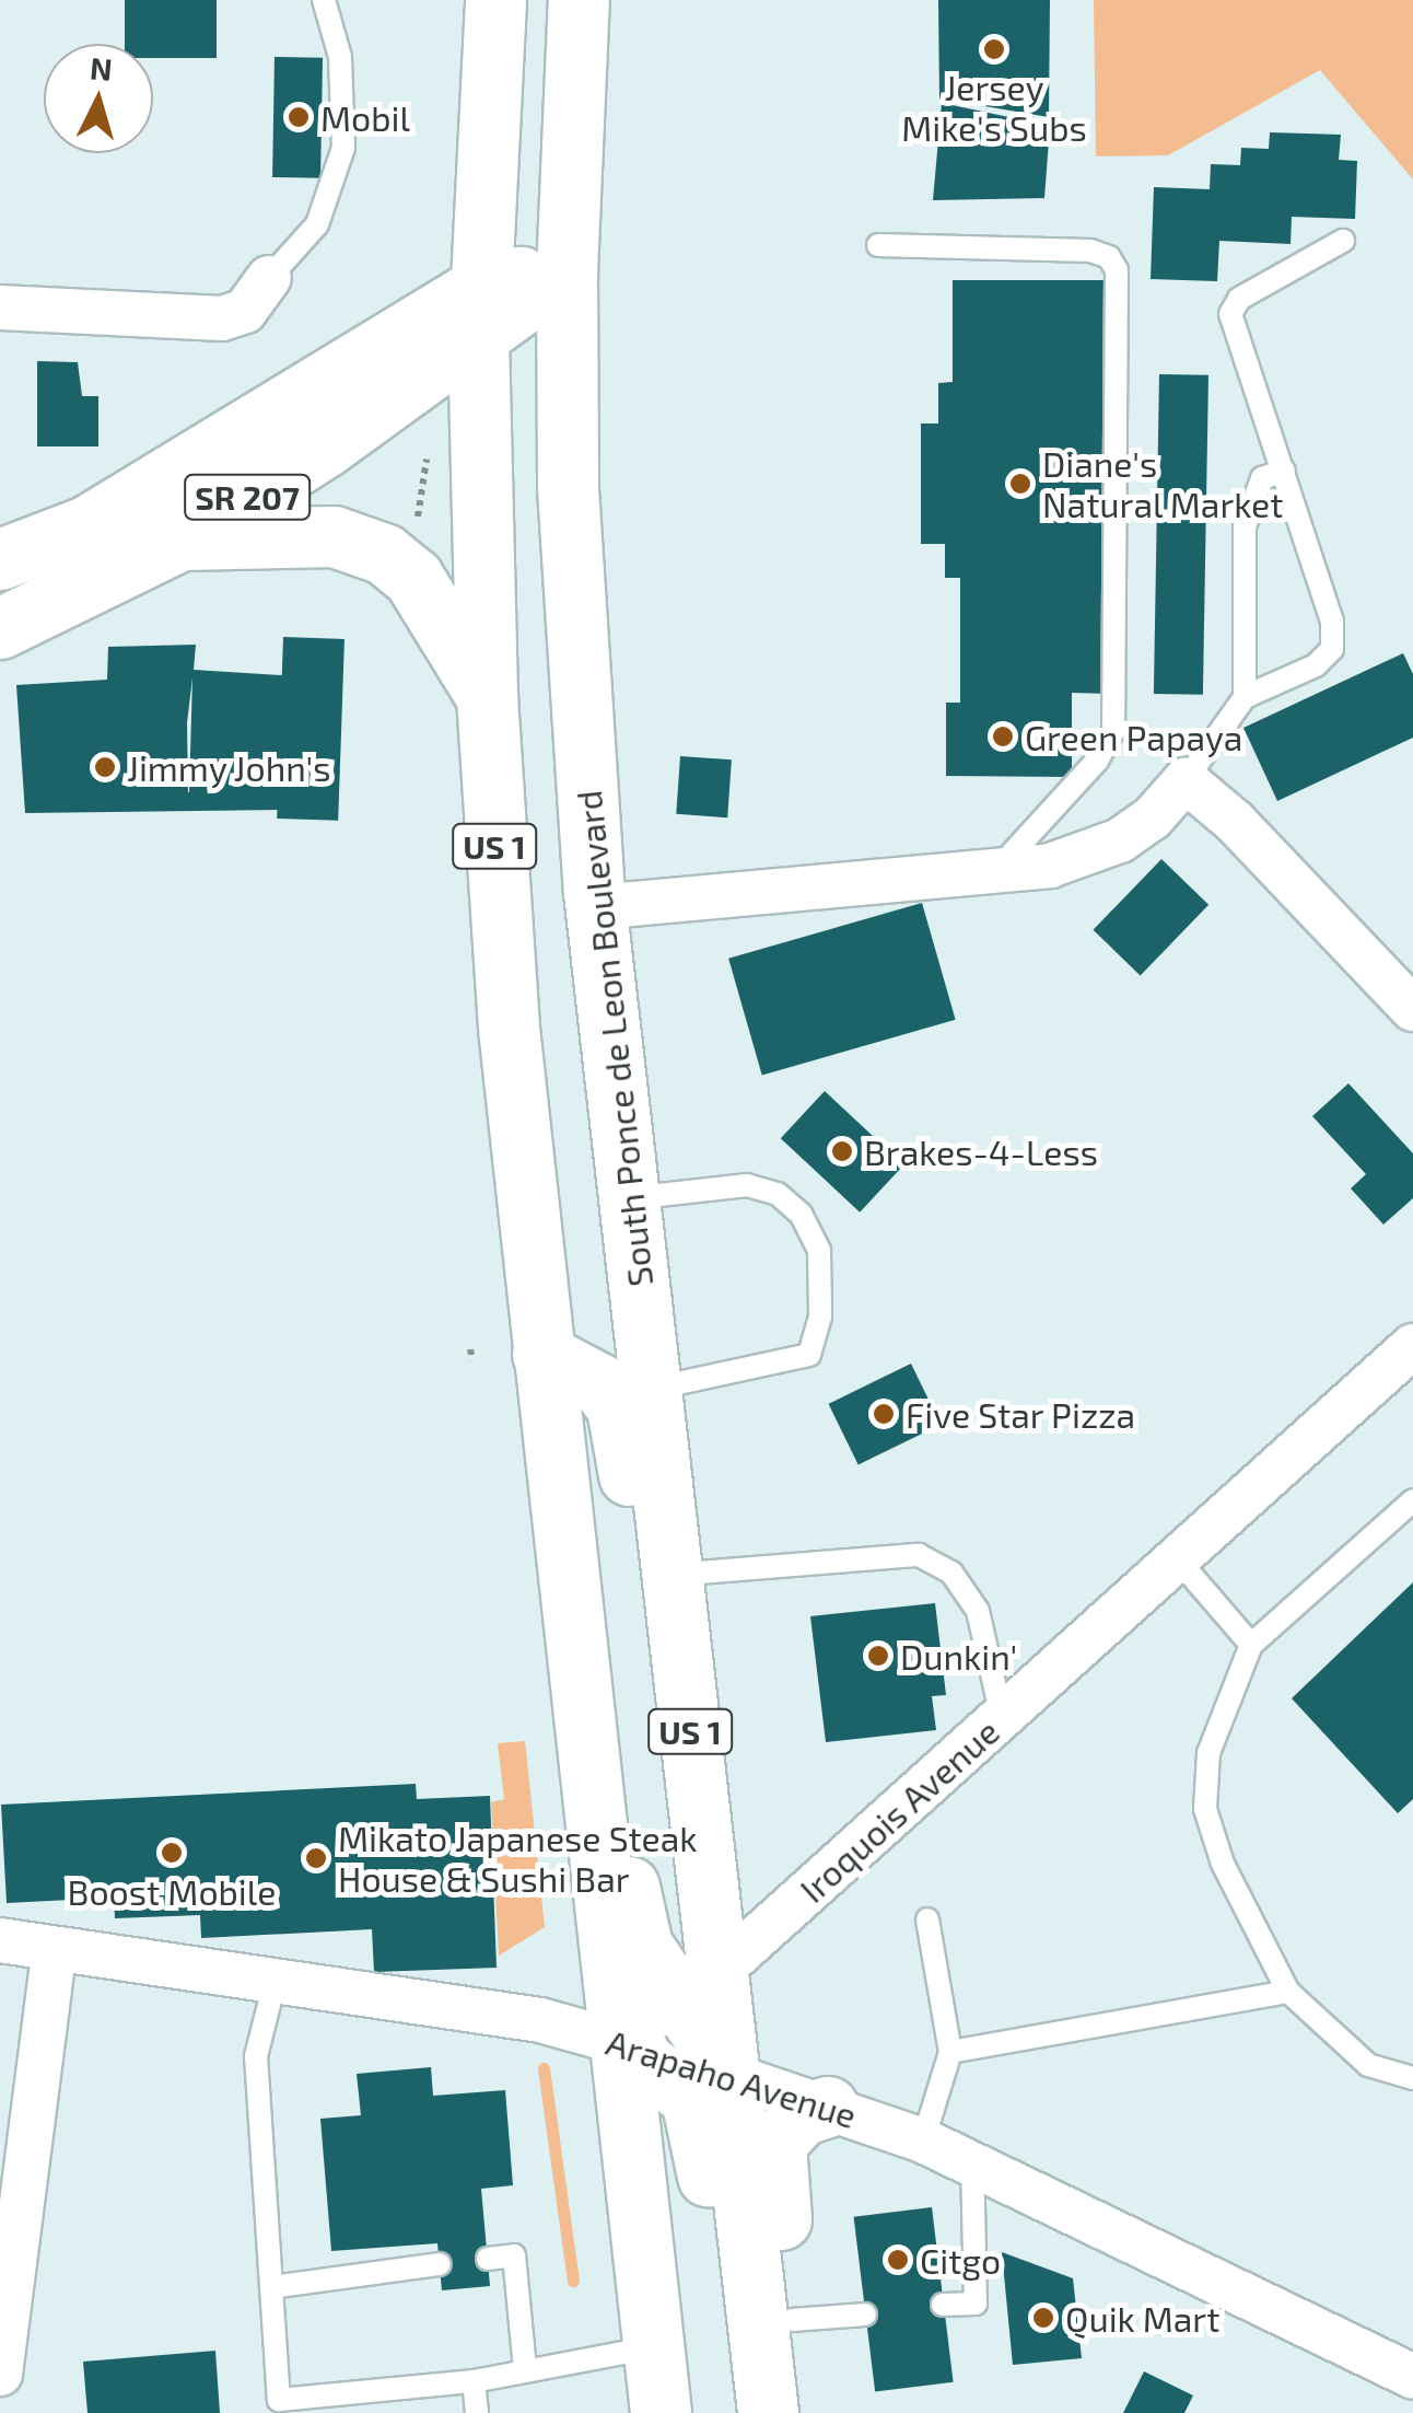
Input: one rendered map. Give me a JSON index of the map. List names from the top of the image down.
{
  "streets": {
    "main road": ["SR 207", "US 1", "South Ponce de Leon Boulevard"],
    "street": ["Iroquois Avenue", "Arapaho Avenue"]
  },
  "crossings": [
    ["SR 207", "US 1"],
    ["SR 207", "South Ponce de Leon Boulevard"],
    ["US 1", "South Ponce de Leon Boulevard"],
    ["US 1", "Iroquois Avenue"],
    ["US 1", "Arapaho Avenue"],
    ["South Ponce de Leon Boulevard", "Iroquois Avenue"],
    ["South Ponce de Leon Boulevard", "Arapaho Avenue"],
    ["Iroquois Avenue", "Arapaho Avenue"]
  ],
  "places": [
    "Jersey Mike's Subs",
    "Mobil",
    "Diane's Natural Market",
    "Green Papaya",
    "Jimmy John's",
    "Brakes-4-Less",
    "Five Star Pizza",
    "Dunkin'",
    "Boost Mobile",
    "Mikato Japanese Steak House & Sushi Bar",
    "Citgo",
    "Quik Mart"
  ],
  "north": "top"
}
